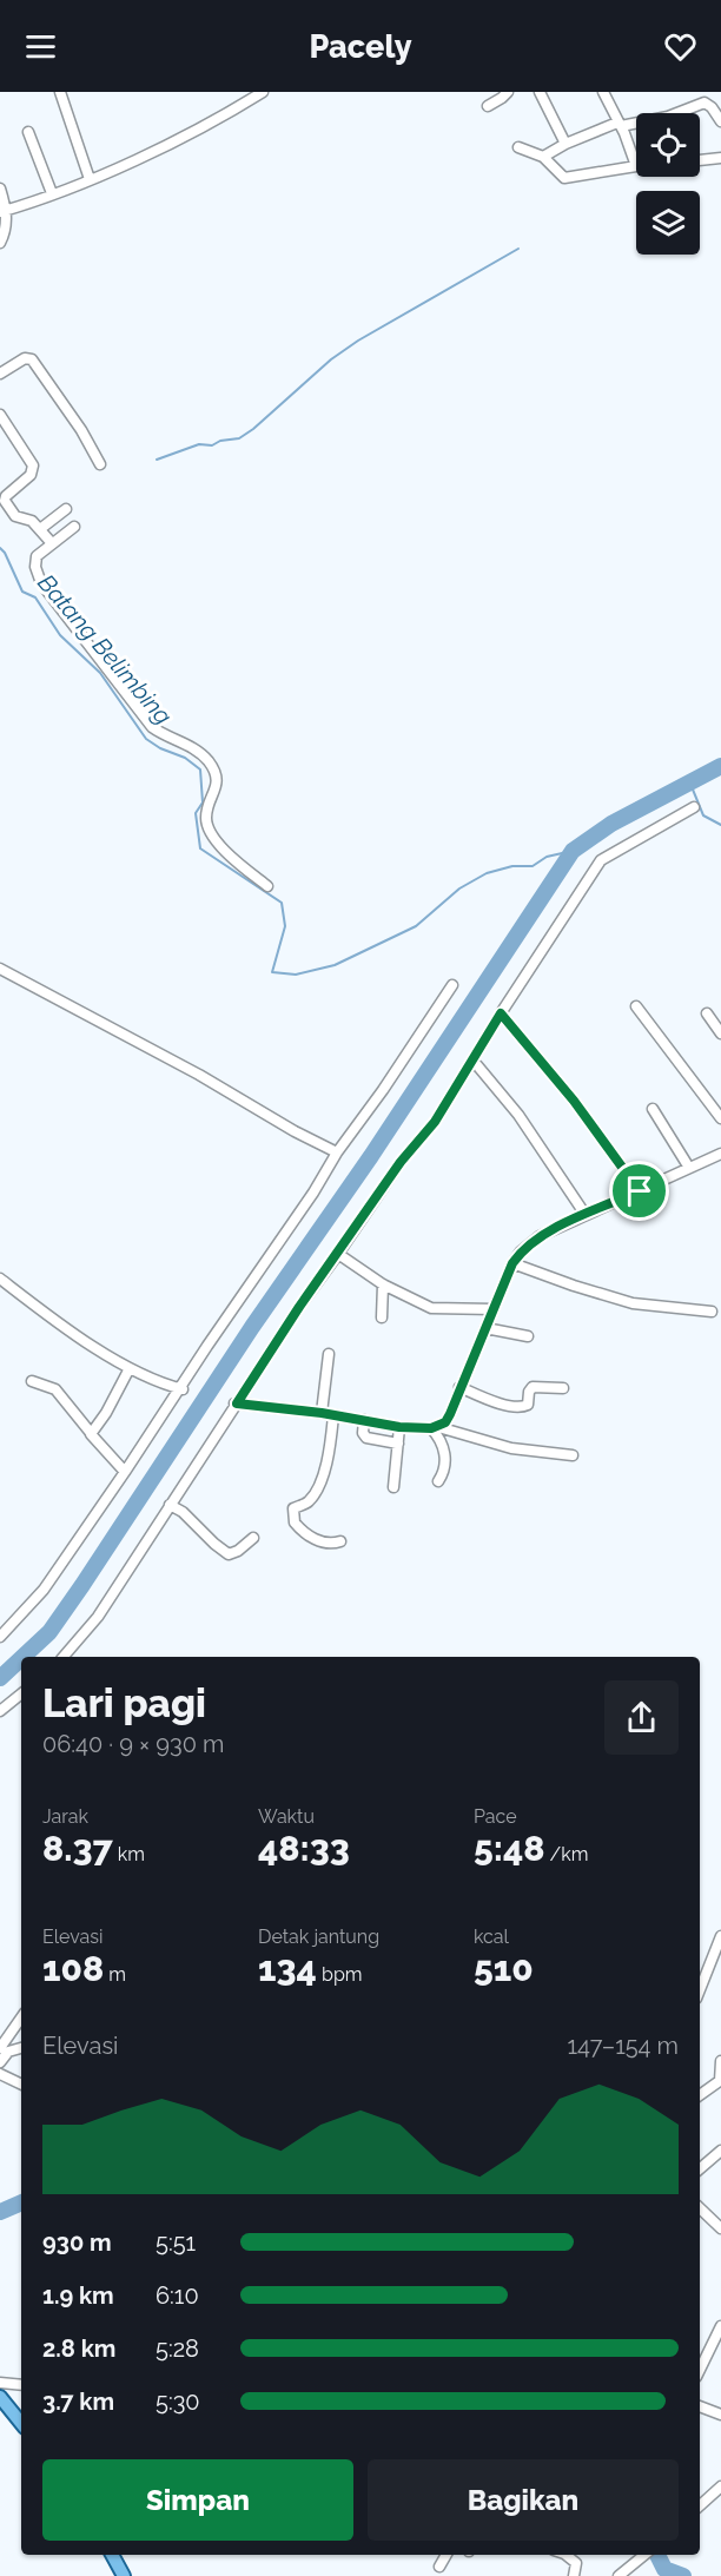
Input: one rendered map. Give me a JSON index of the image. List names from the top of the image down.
{
  "water": ["Batang Belimbing"],
  "page": {
    "header": "Pacely",
    "heading": ["Lari pagi", "06:40 · 9 × 930 m"],
    "stats": [
      ["Jarak", "8.37 km"],
      ["Waktu", "48:33"],
      ["Pace", "5:48 /km"],
      ["Elevasi", "108 m"],
      ["Detak jantung", "134 bpm"],
      ["kcal", "510"]
    ],
    "chart": ["Elevasi", "147–154 m"],
    "list": [
      {
        "name": "930 m",
        "note": "5:51"
      },
      {
        "name": "1.9 km",
        "note": "6:10"
      },
      {
        "name": "2.8 km",
        "note": "5:28"
      },
      {
        "name": "3.7 km",
        "note": "5:30"
      }
    ],
    "buttons": ["Simpan", "Bagikan"]
  }
}
